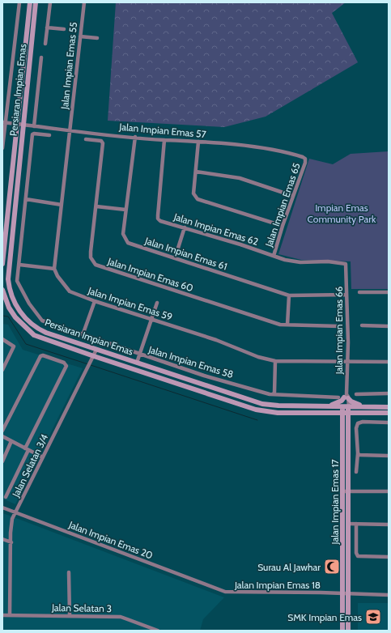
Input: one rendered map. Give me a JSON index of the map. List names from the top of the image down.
{
  "streets": {
    "main road": ["Persiaran Impian Emas", "Jalan Impian Emas 17"],
    "street": [
      "Jalan Impian Emas 55",
      "Jalan Impian Emas 57",
      "Jalan Impian Emas 65",
      "Jalan Impian Emas 62",
      "Jalan Impian Emas 61",
      "Jalan Impian Emas 60",
      "Jalan Impian Emas 59",
      "Jalan Impian Emas 66",
      "Jalan Impian Emas 58",
      "Jalan Selatan 3/4",
      "Jalan Impian Emas 20",
      "Jalan Impian Emas 18",
      "Jalan Selatan 3"
    ]
  },
  "crossings": [
    ["Jalan Impian Emas 55", "Jalan Impian Emas 57"],
    ["Persiaran Impian Emas", "Jalan Impian Emas 57"],
    ["Persiaran Impian Emas", "Jalan Impian Emas 66"],
    ["Persiaran Impian Emas", "Jalan Selatan 3/4"],
    ["Persiaran Impian Emas", "Jalan Impian Emas 17"],
    ["Jalan Impian Emas 57", "Jalan Impian Emas 65"],
    ["Jalan Impian Emas 57", "Jalan Impian Emas 62"],
    ["Jalan Impian Emas 57", "Jalan Impian Emas 61"],
    ["Jalan Impian Emas 65", "Jalan Impian Emas 62"],
    ["Jalan Impian Emas 62", "Jalan Impian Emas 66"],
    ["Jalan Impian Emas 61", "Jalan Impian Emas 66"],
    ["Jalan Impian Emas 59", "Jalan Impian Emas 66"],
    ["Jalan Impian Emas 66", "Jalan Impian Emas 17"],
    ["Jalan Selatan 3/4", "Jalan Impian Emas 20"],
    ["Jalan Selatan 3/4", "Jalan Selatan 3"],
    ["Jalan Impian Emas 17", "Jalan Impian Emas 18"],
    ["Jalan Impian Emas 20", "Jalan Impian Emas 18"]
  ],
  "parks": ["Impian Emas Community Park"],
  "places": {
    "mosque": ["Surau Al Jawhar"],
    "school or university": ["SMK Impian Emas"]
  }
}
